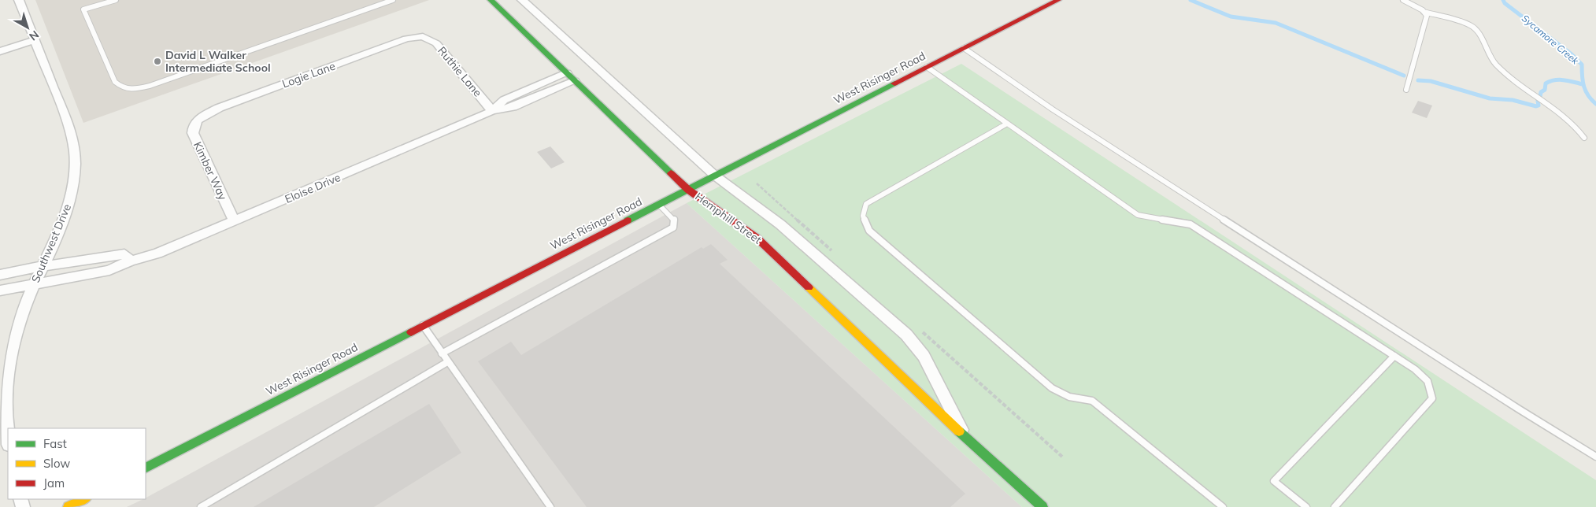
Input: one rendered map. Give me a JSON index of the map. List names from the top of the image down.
{
  "streets": {
    "street": [
      "Ruthie Lane",
      "Logie Lane",
      "West Risinger Road",
      "Kimber Way",
      "Eloise Drive",
      "Hemphill Street",
      "Southwest Drive"
    ]
  },
  "crossings": [
    ["Ruthie Lane", "Logie Lane"],
    ["Ruthie Lane", "Eloise Drive"],
    ["Logie Lane", "Kimber Way"],
    ["West Risinger Road", "Hemphill Street"],
    ["Kimber Way", "Eloise Drive"],
    ["Eloise Drive", "Hemphill Street"],
    ["Eloise Drive", "Southwest Drive"]
  ],
  "water": ["Sycamore Creek"],
  "places": ["David L Walker Intermediate School"],
  "legend": ["Fast", "Slow", "Jam"],
  "north": "bottom right"
}
